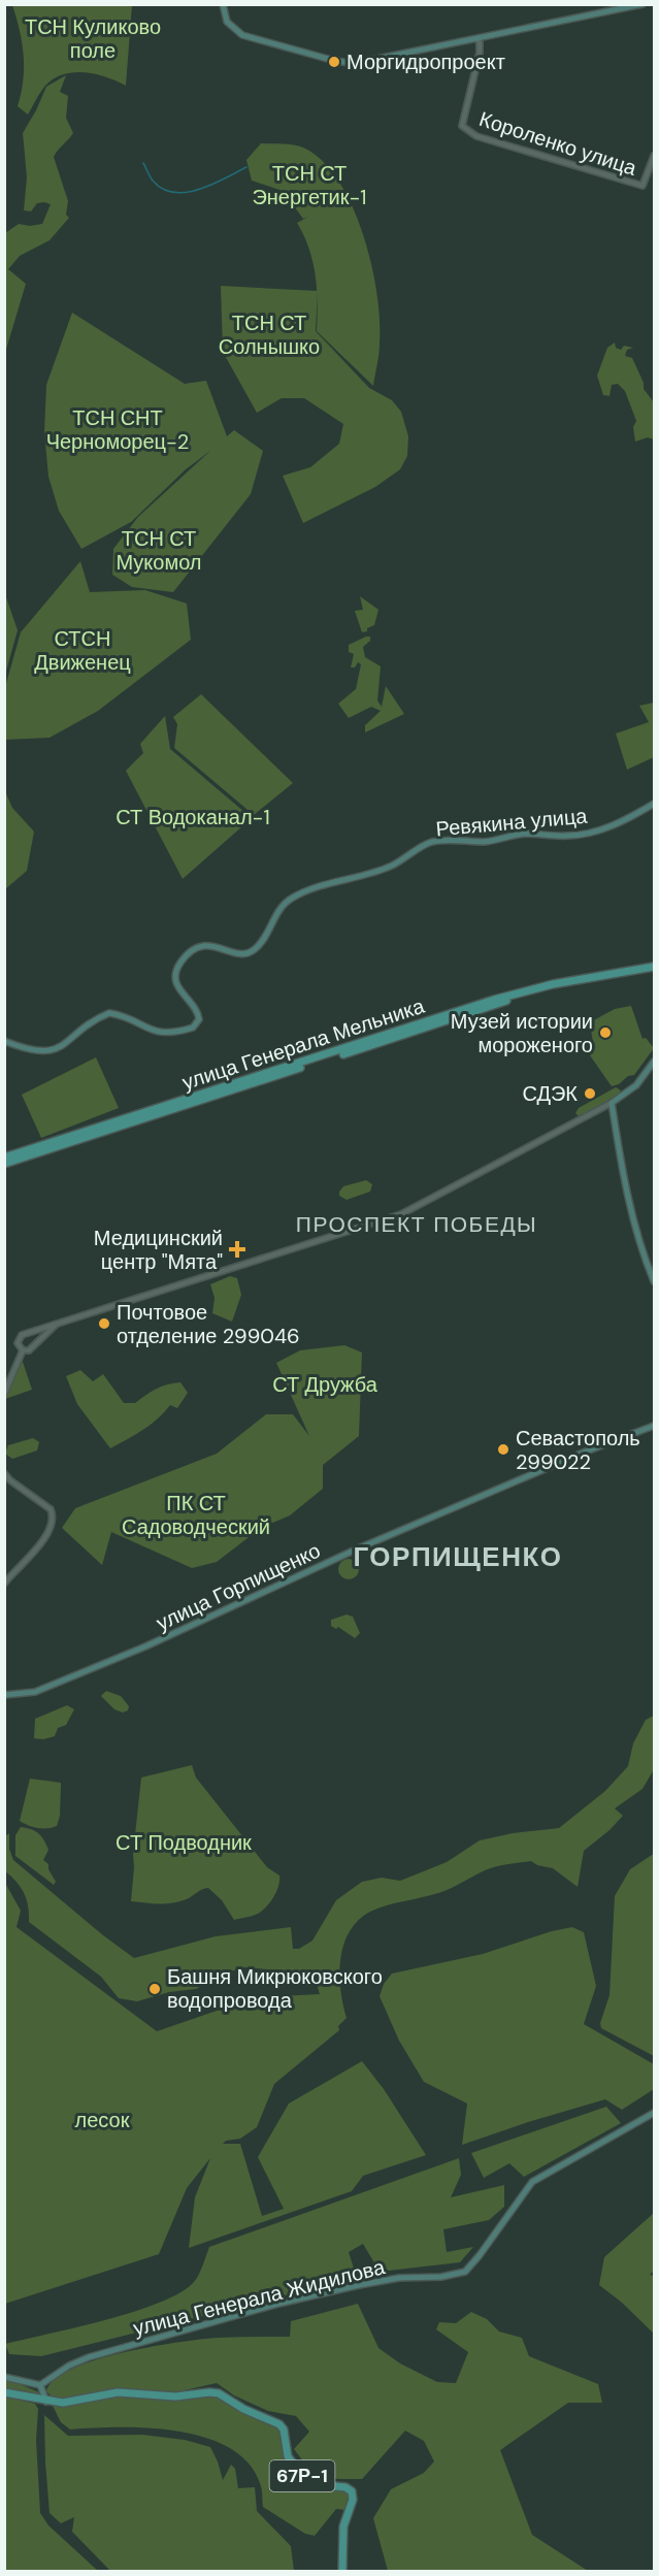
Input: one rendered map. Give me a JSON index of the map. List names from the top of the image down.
{
  "streets": {
    "main road": [
      "Ревякина улица",
      "улица Генерала Мельника",
      "улица Горпищенко",
      "улица Генерала Жидилова",
      "67Р-1"
    ],
    "street": ["Короленко улица"]
  },
  "districts": ["ПРОСПЕКТ ПОБЕДЫ", "ГОРПИЩЕНКО"],
  "parks": [
    "ТСН Куликово поле",
    "ТСН СТ Энергетик-1",
    "ТСН СТ Солнышко",
    "ТСН СНТ Черноморец-2",
    "ТСН СТ Мукомол",
    "СТСН Движенец",
    "СТ Водоканал-1",
    "СТ Дружба",
    "ПК СТ Садоводческий",
    "СТ Подводник",
    "лесок"
  ],
  "places": {
    "other": [
      "Моргидропроект",
      "Музей истории мороженого",
      "СДЭК",
      "Почтовое отделение 299046",
      "Севастополь 299022",
      "Башня Микрюковского водопровода"
    ],
    "health": ["Медицинский центр \"Мята\""]
  }
}
